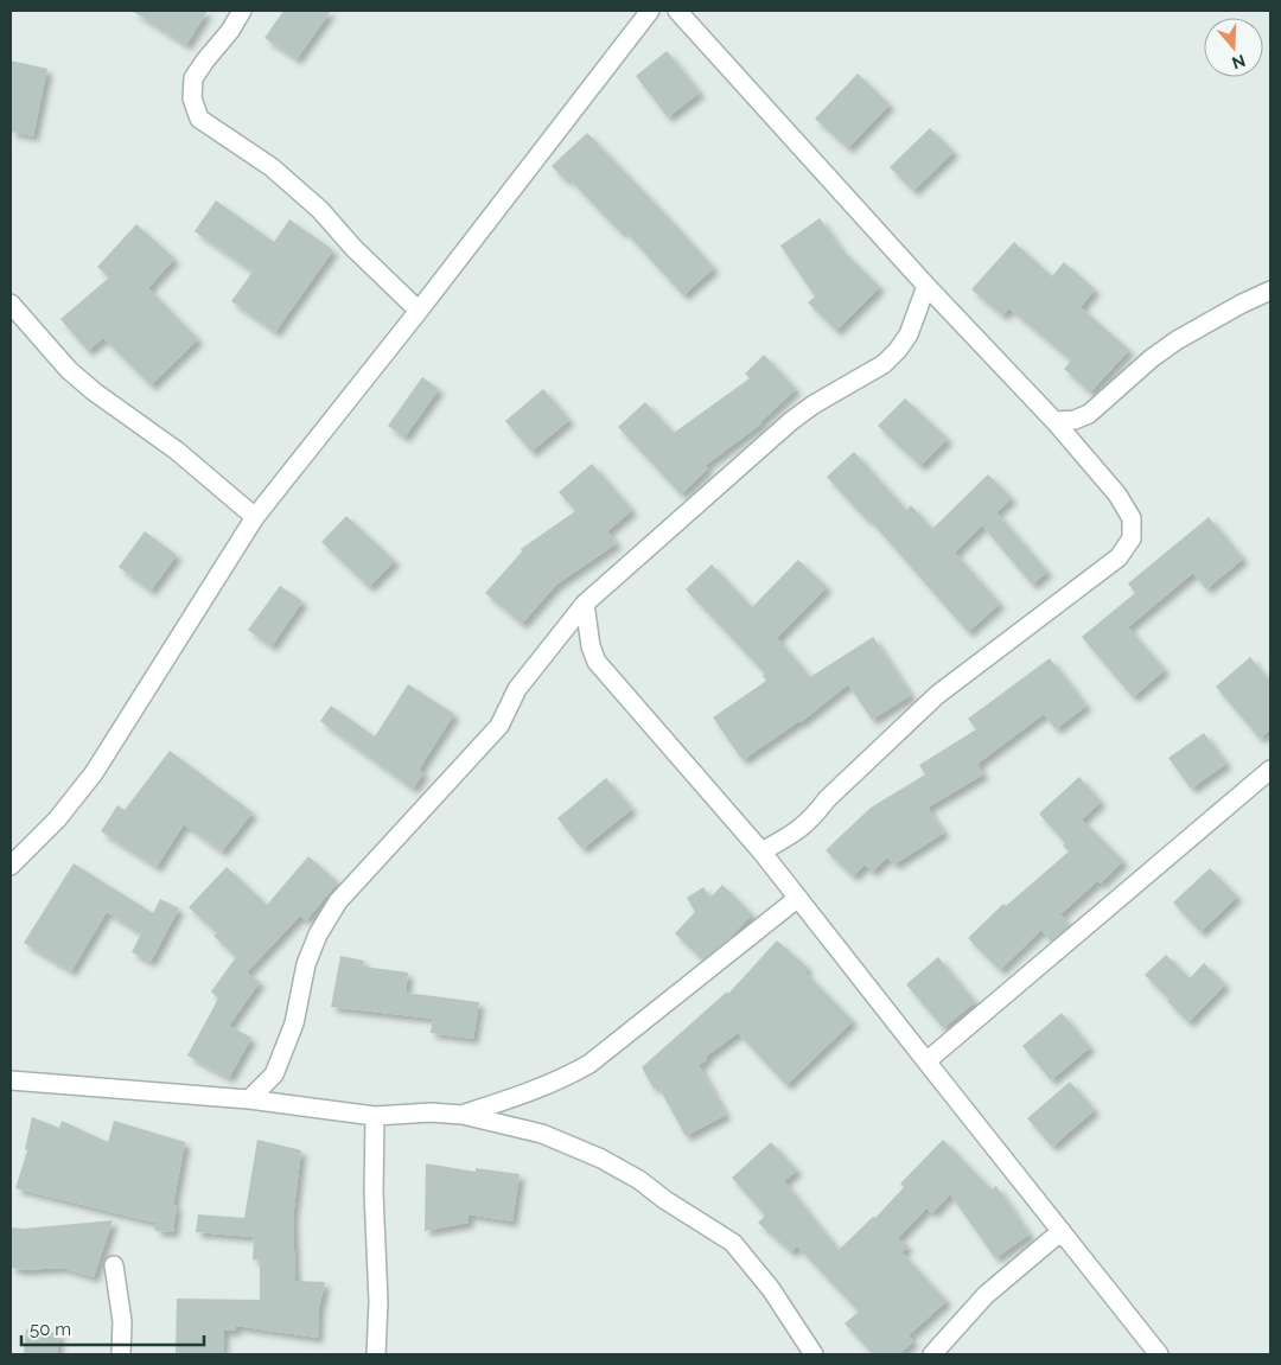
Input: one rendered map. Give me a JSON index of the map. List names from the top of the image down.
{
  "scale_bar": "50 m",
  "north": "bottom"
}
